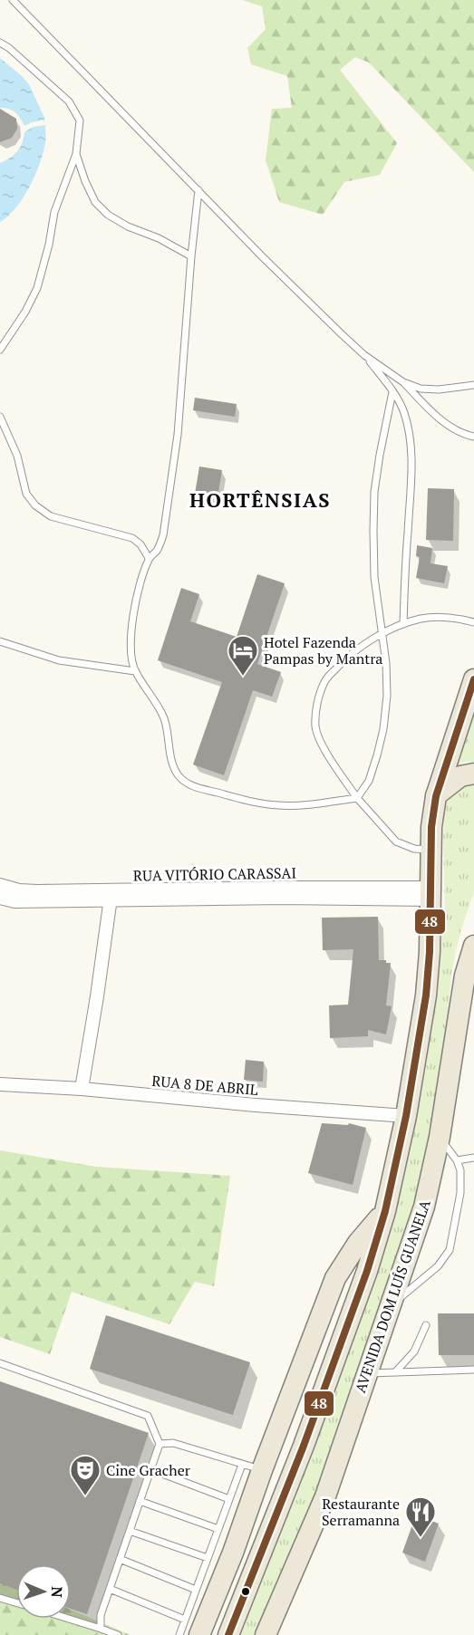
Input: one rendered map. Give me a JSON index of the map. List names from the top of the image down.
{
  "streets": {
    "main road": ["AVENIDA DOM LUÍS GUANELA"],
    "street": ["RUA VITÓRIO CARASSAI", "RUA 8 DE ABRIL"]
  },
  "districts": ["HORTÊNSIAS"],
  "places": {
    "hotel": ["Hotel Fazenda Pampas by Mantra"],
    "theatre": ["Cine Gracher"],
    "restaurant": ["Restaurante Serramanna"]
  },
  "lines": ["transit line 48"],
  "north": "right"
}
